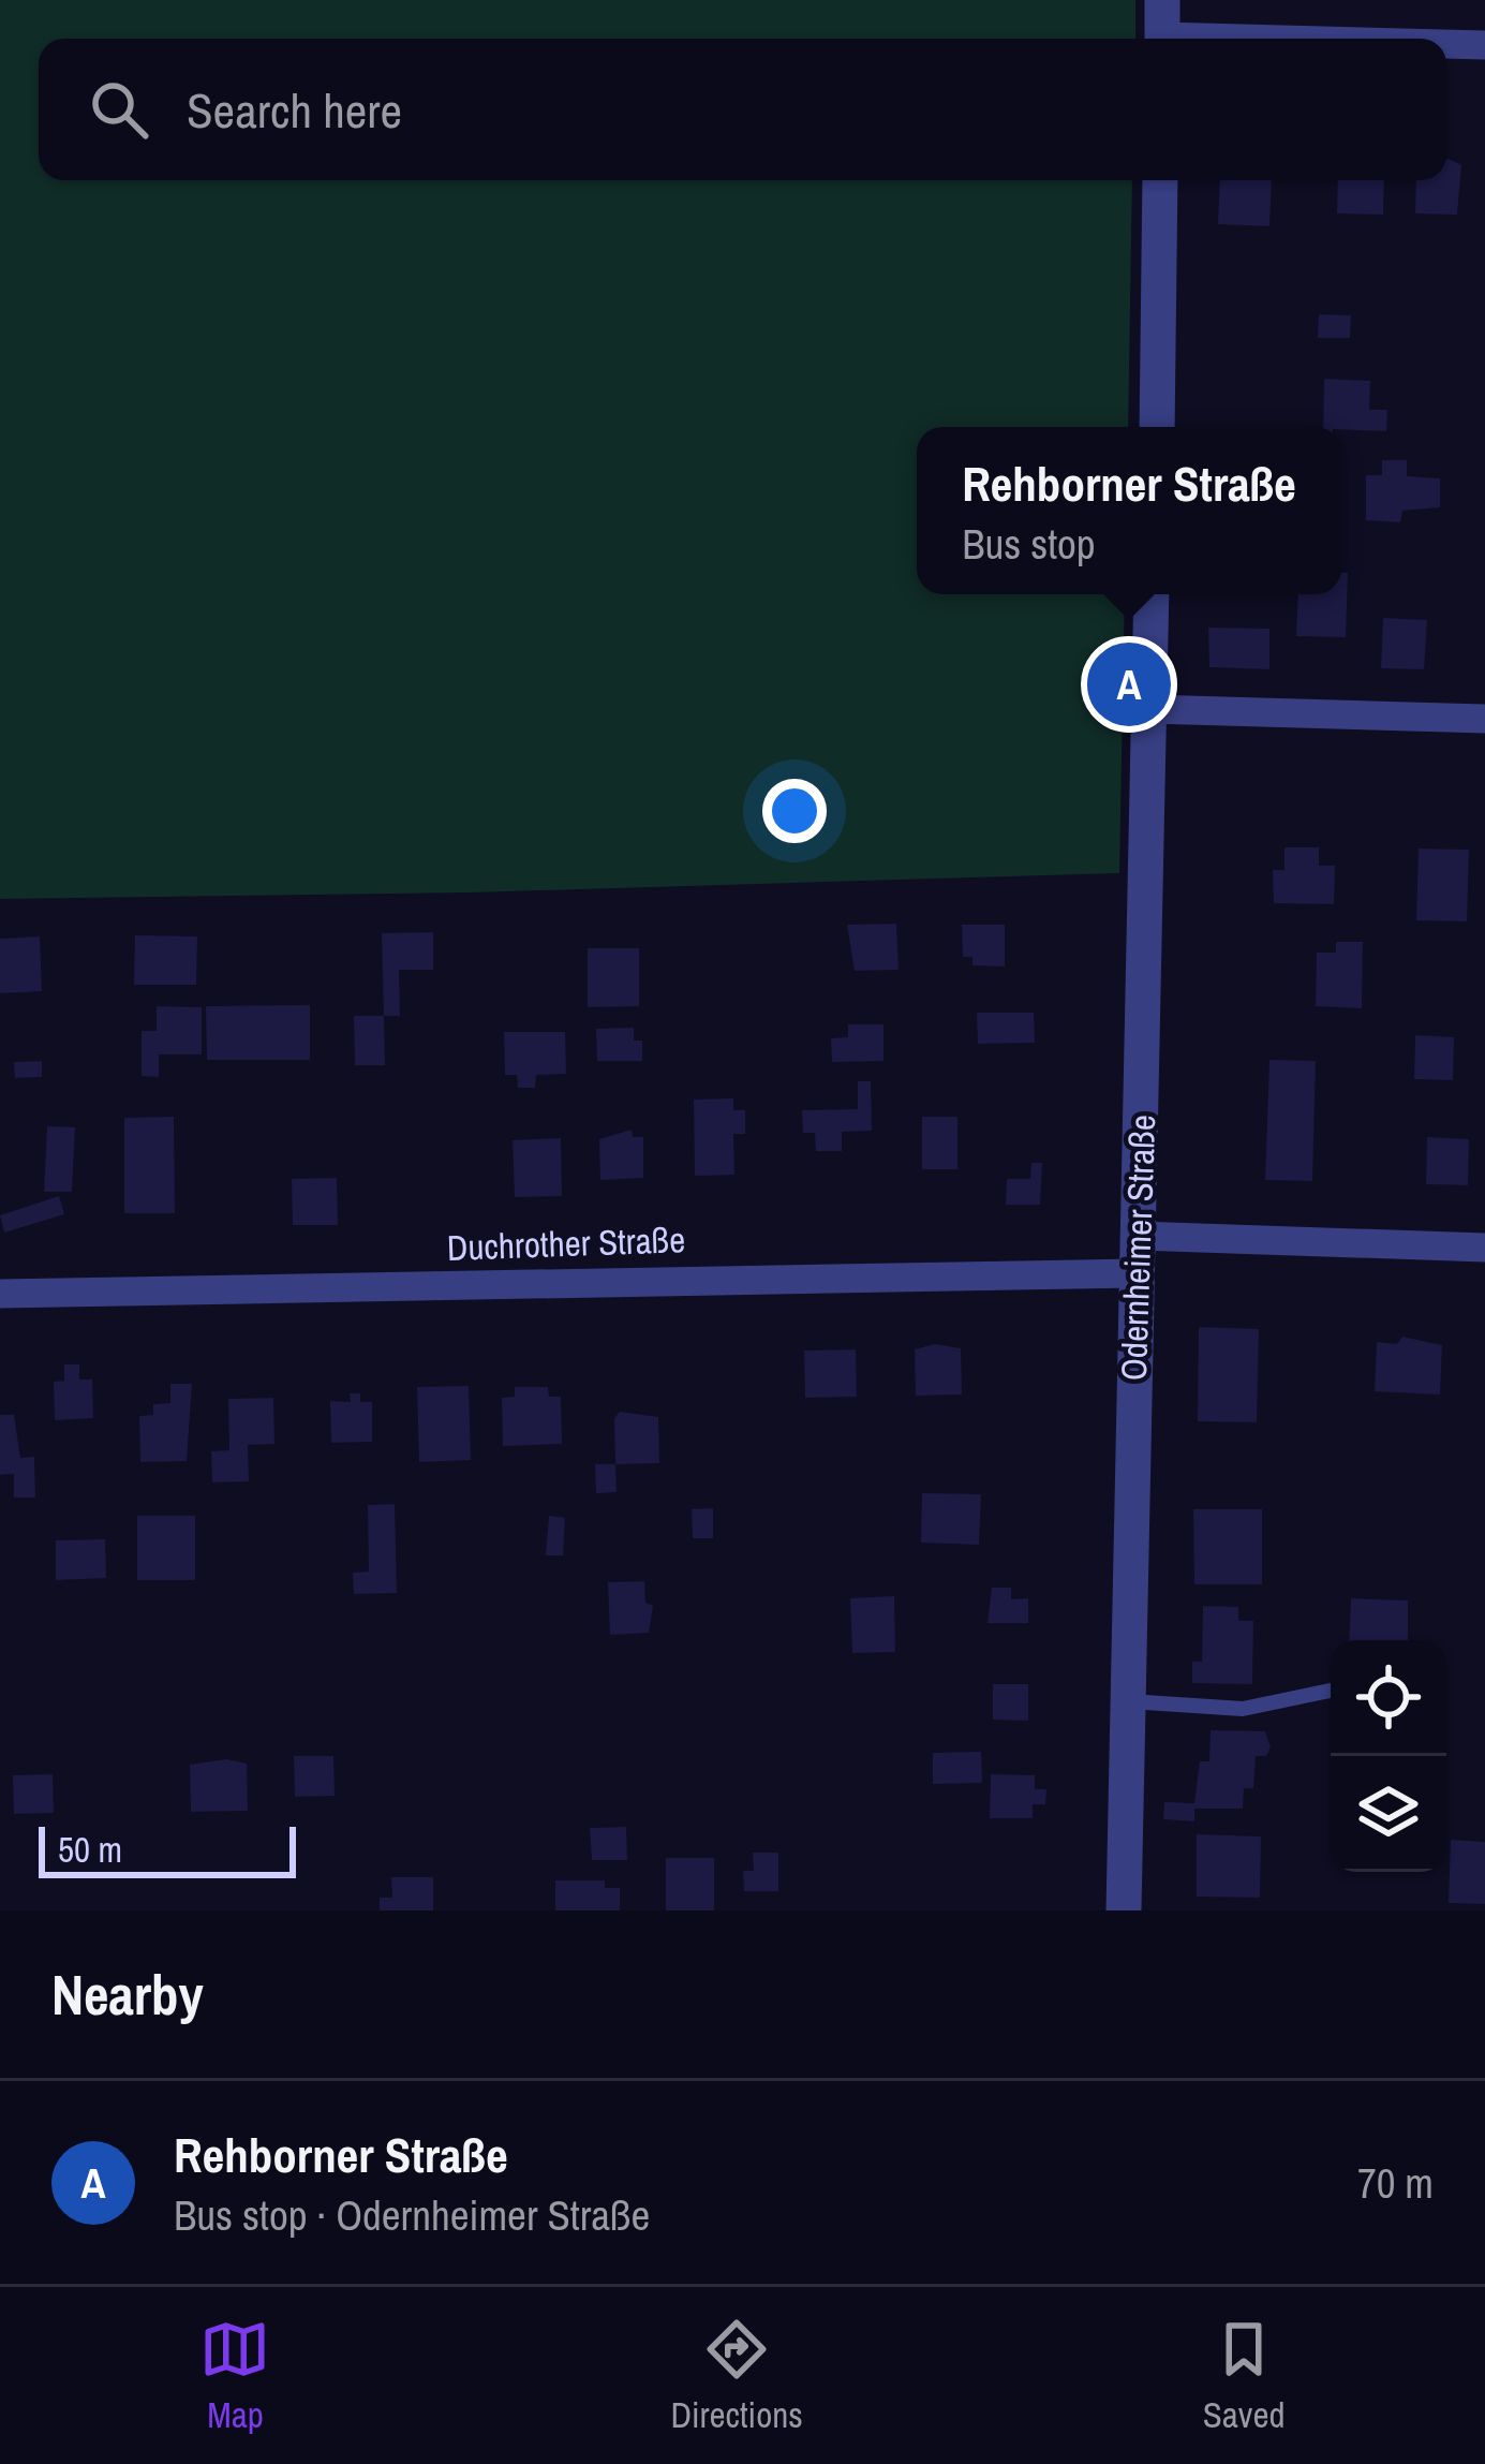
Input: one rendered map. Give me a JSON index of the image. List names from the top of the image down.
{
  "streets": {
    "street": ["Duchrother Straße", "Odernheimer Straße"]
  },
  "crossings": [
    ["Duchrother Straße", "Odernheimer Straße"]
  ],
  "scale_bar": "50 m",
  "page": {
    "search": "Search here",
    "popup": ["Rehborner Straße", "Bus stop"],
    "pins": "A",
    "scale": "50 m",
    "heading": "Nearby",
    "list": [
      {
        "mark": "A",
        "name": "Rehborner Straße",
        "note": "Bus stop · Odernheimer Straße",
        "value": "70 m"
      }
    ],
    "nav": ["Map", "Directions", "Saved"]
  }
}
